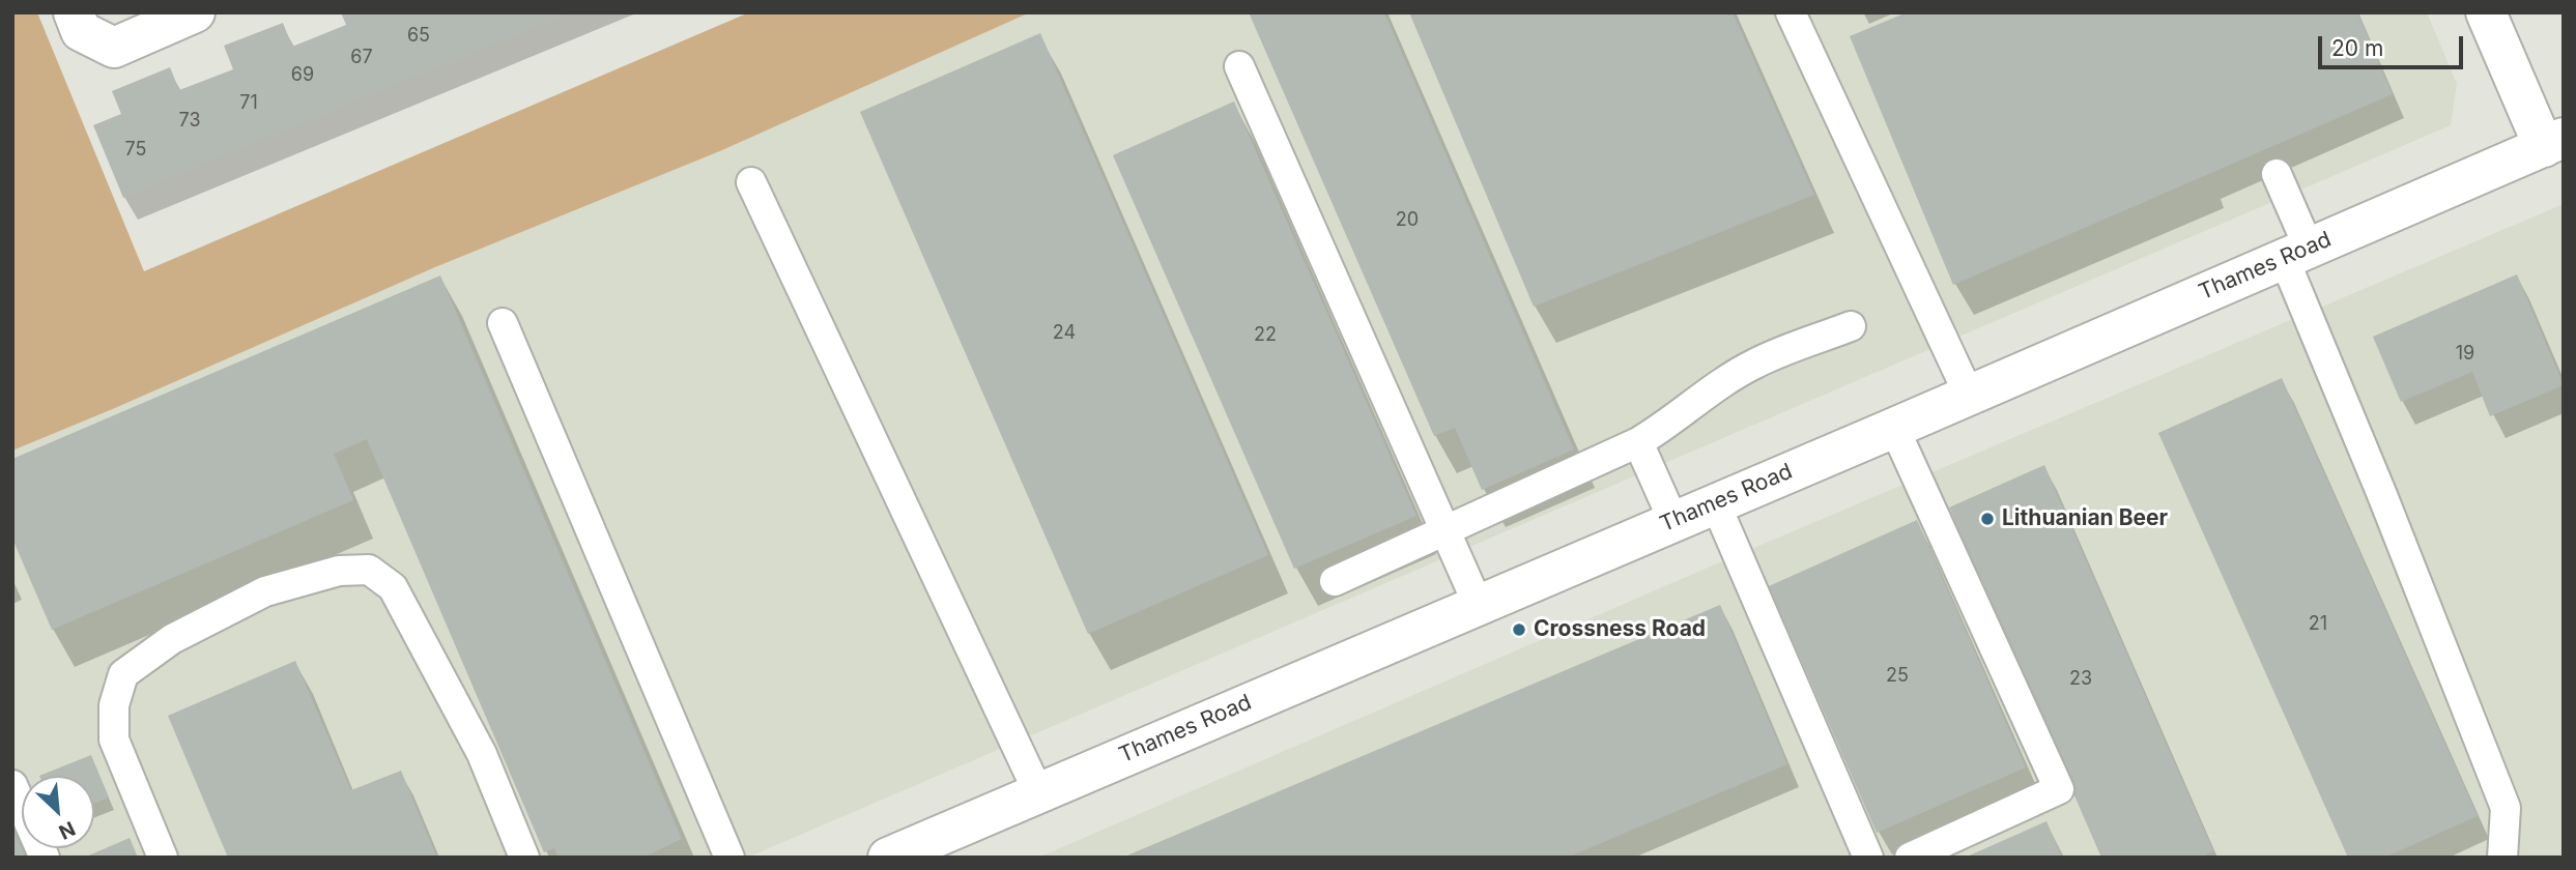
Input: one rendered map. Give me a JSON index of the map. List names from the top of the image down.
{
  "streets": {
    "street": ["Thames Road"]
  },
  "places": ["Lithuanian Beer", "Crossness Road"],
  "house_numbers": [
    "65",
    "67",
    "69",
    "71",
    "73",
    "75",
    "20",
    "24",
    "22",
    "19",
    "21",
    "25",
    "23"
  ],
  "scale_bar": "20 m",
  "north": "bottom right"
}
